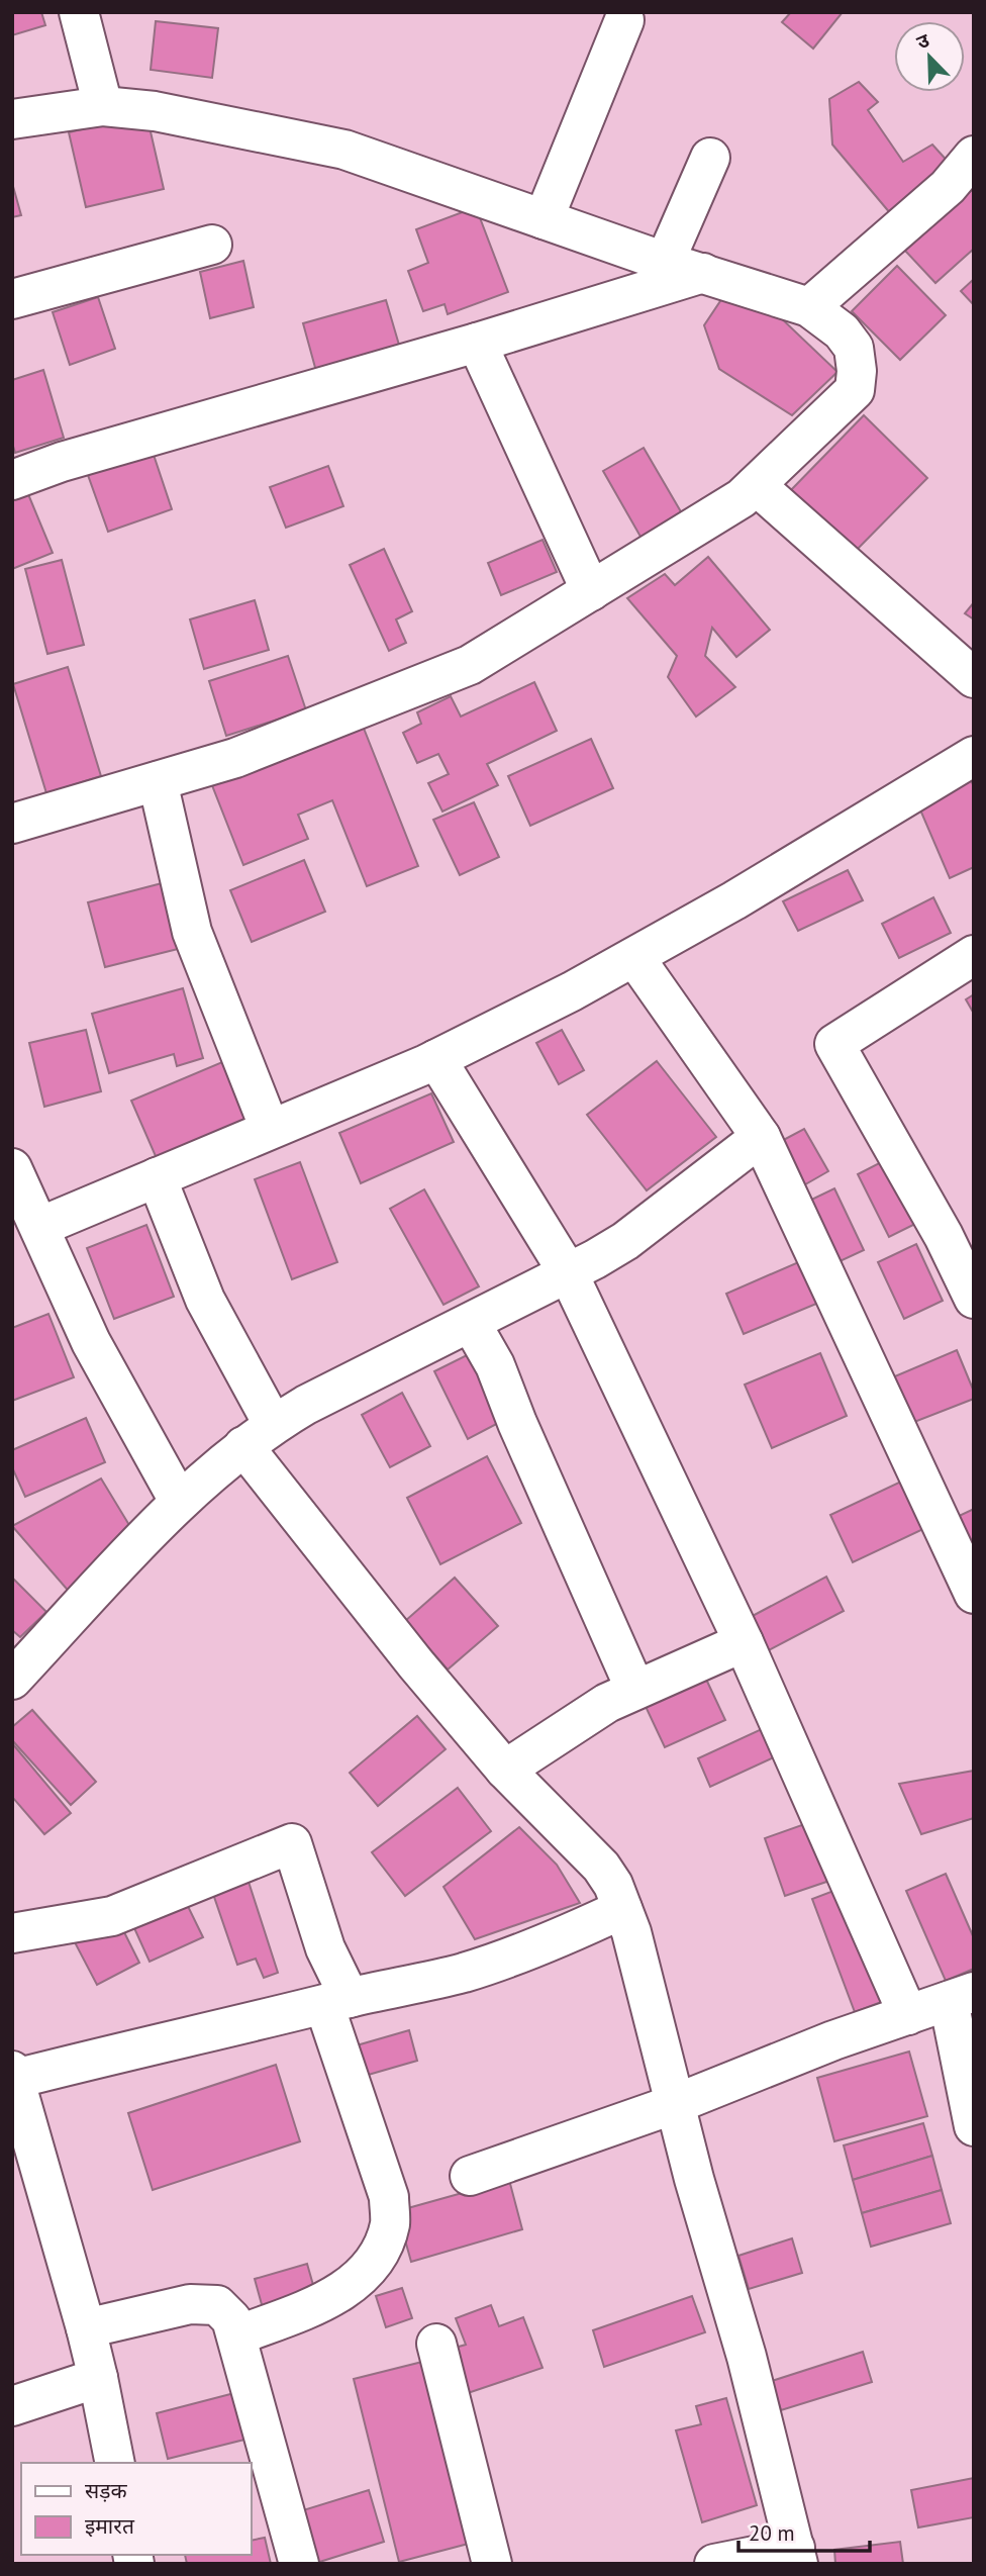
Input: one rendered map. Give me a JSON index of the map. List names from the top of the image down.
{
  "legend": ["सड़क", "इमारत"],
  "scale_bar": "20 m",
  "north": "top left"
}
